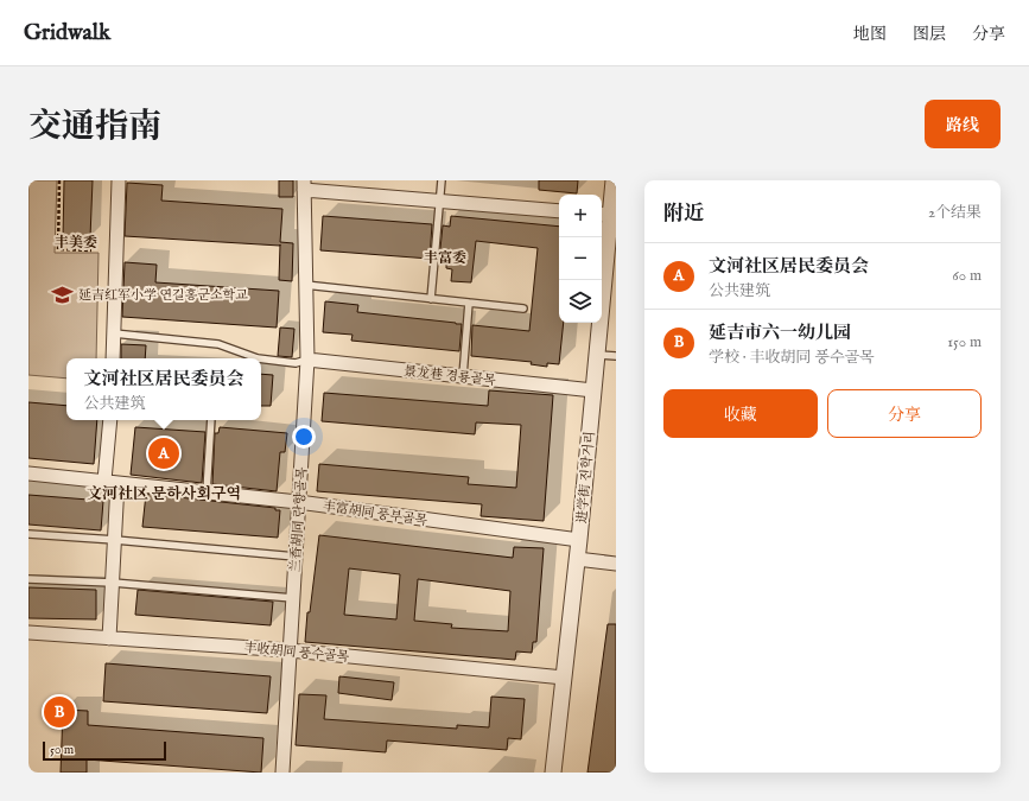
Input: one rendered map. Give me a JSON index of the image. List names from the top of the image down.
{
  "streets": {
    "street": [
      "景龙巷 경룡골목",
      "进学街 진학거리",
      "丰富胡同 풍부골목",
      "兰香胡同 란향골목",
      "丰收胡同 풍수골목"
    ]
  },
  "crossings": [
    ["景龙巷 경룡골목", "进学街 진학거리"],
    ["景龙巷 경룡골목", "兰香胡同 란향골목"],
    ["进学街 진학거리", "丰富胡同 풍부골목"],
    ["进学街 진학거리", "丰收胡同 풍수골목"],
    ["丰富胡同 풍부골목", "兰香胡同 란향골목"],
    ["兰香胡同 란향골목", "丰收胡同 풍수골목"]
  ],
  "districts": ["丰美委", "丰富委", "文河社区 문하사회구역"],
  "places": {
    "school or university": ["延吉红军小学 연길홍군소학교"]
  },
  "scale_bar": "50 m",
  "page": {
    "header": "Gridwalk",
    "nav": ["地图", "图层", "分享"],
    "title": "交通指南",
    "buttons": [
      "路线",
      ["收藏", "分享"]
    ],
    "heading": ["附近", "2个结果"],
    "map_buttons": ["+", "−"],
    "list": [
      {
        "mark": "A",
        "name": "文河社区居民委员会",
        "note": "公共建筑",
        "value": "60 m"
      },
      {
        "mark": "B",
        "name": "延吉市六一幼儿园",
        "note": "学校 · 丰收胡同 풍수골목",
        "value": "150 m"
      }
    ],
    "popup": ["文河社区居民委员会", "公共建筑"],
    "pins": ["A", "B"],
    "scale": "50 m"
  }
}
